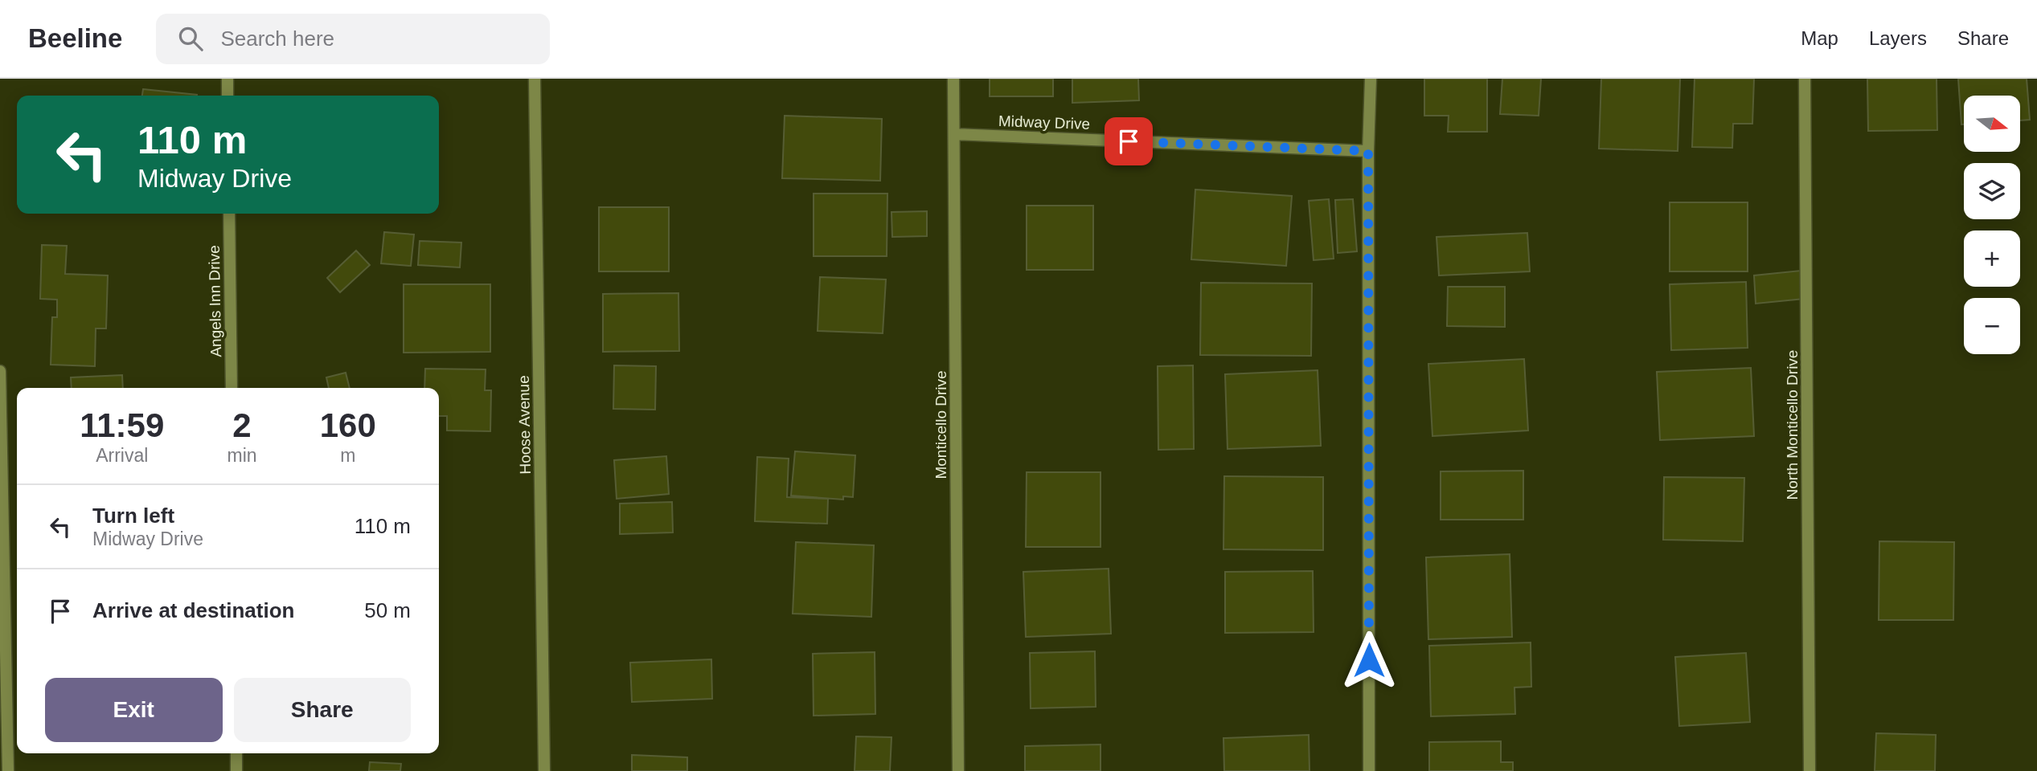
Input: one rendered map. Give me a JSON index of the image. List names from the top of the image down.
{
  "streets": {
    "street": [
      "Midway Drive",
      "Angels Inn Drive",
      "Hoose Avenue",
      "Monticello Drive",
      "North Monticello Drive"
    ]
  },
  "crossings": [
    ["Midway Drive", "Monticello Drive"]
  ],
  "north": "right",
  "page": {
    "header": "Beeline",
    "search": "Search here",
    "nav": ["Map", "Layers", "Share"],
    "map_buttons": ["+", "−"],
    "turn": ["110 m", "Midway Drive"],
    "eta": [
      "11:59",
      "Arrival",
      "2",
      "min",
      "160",
      "m"
    ],
    "list": [
      {
        "name": "Turn left",
        "note": "Midway Drive",
        "value": "110 m"
      },
      {
        "name": "Arrive at destination",
        "value": "50 m"
      }
    ],
    "buttons": ["Exit", "Share"]
  }
}
